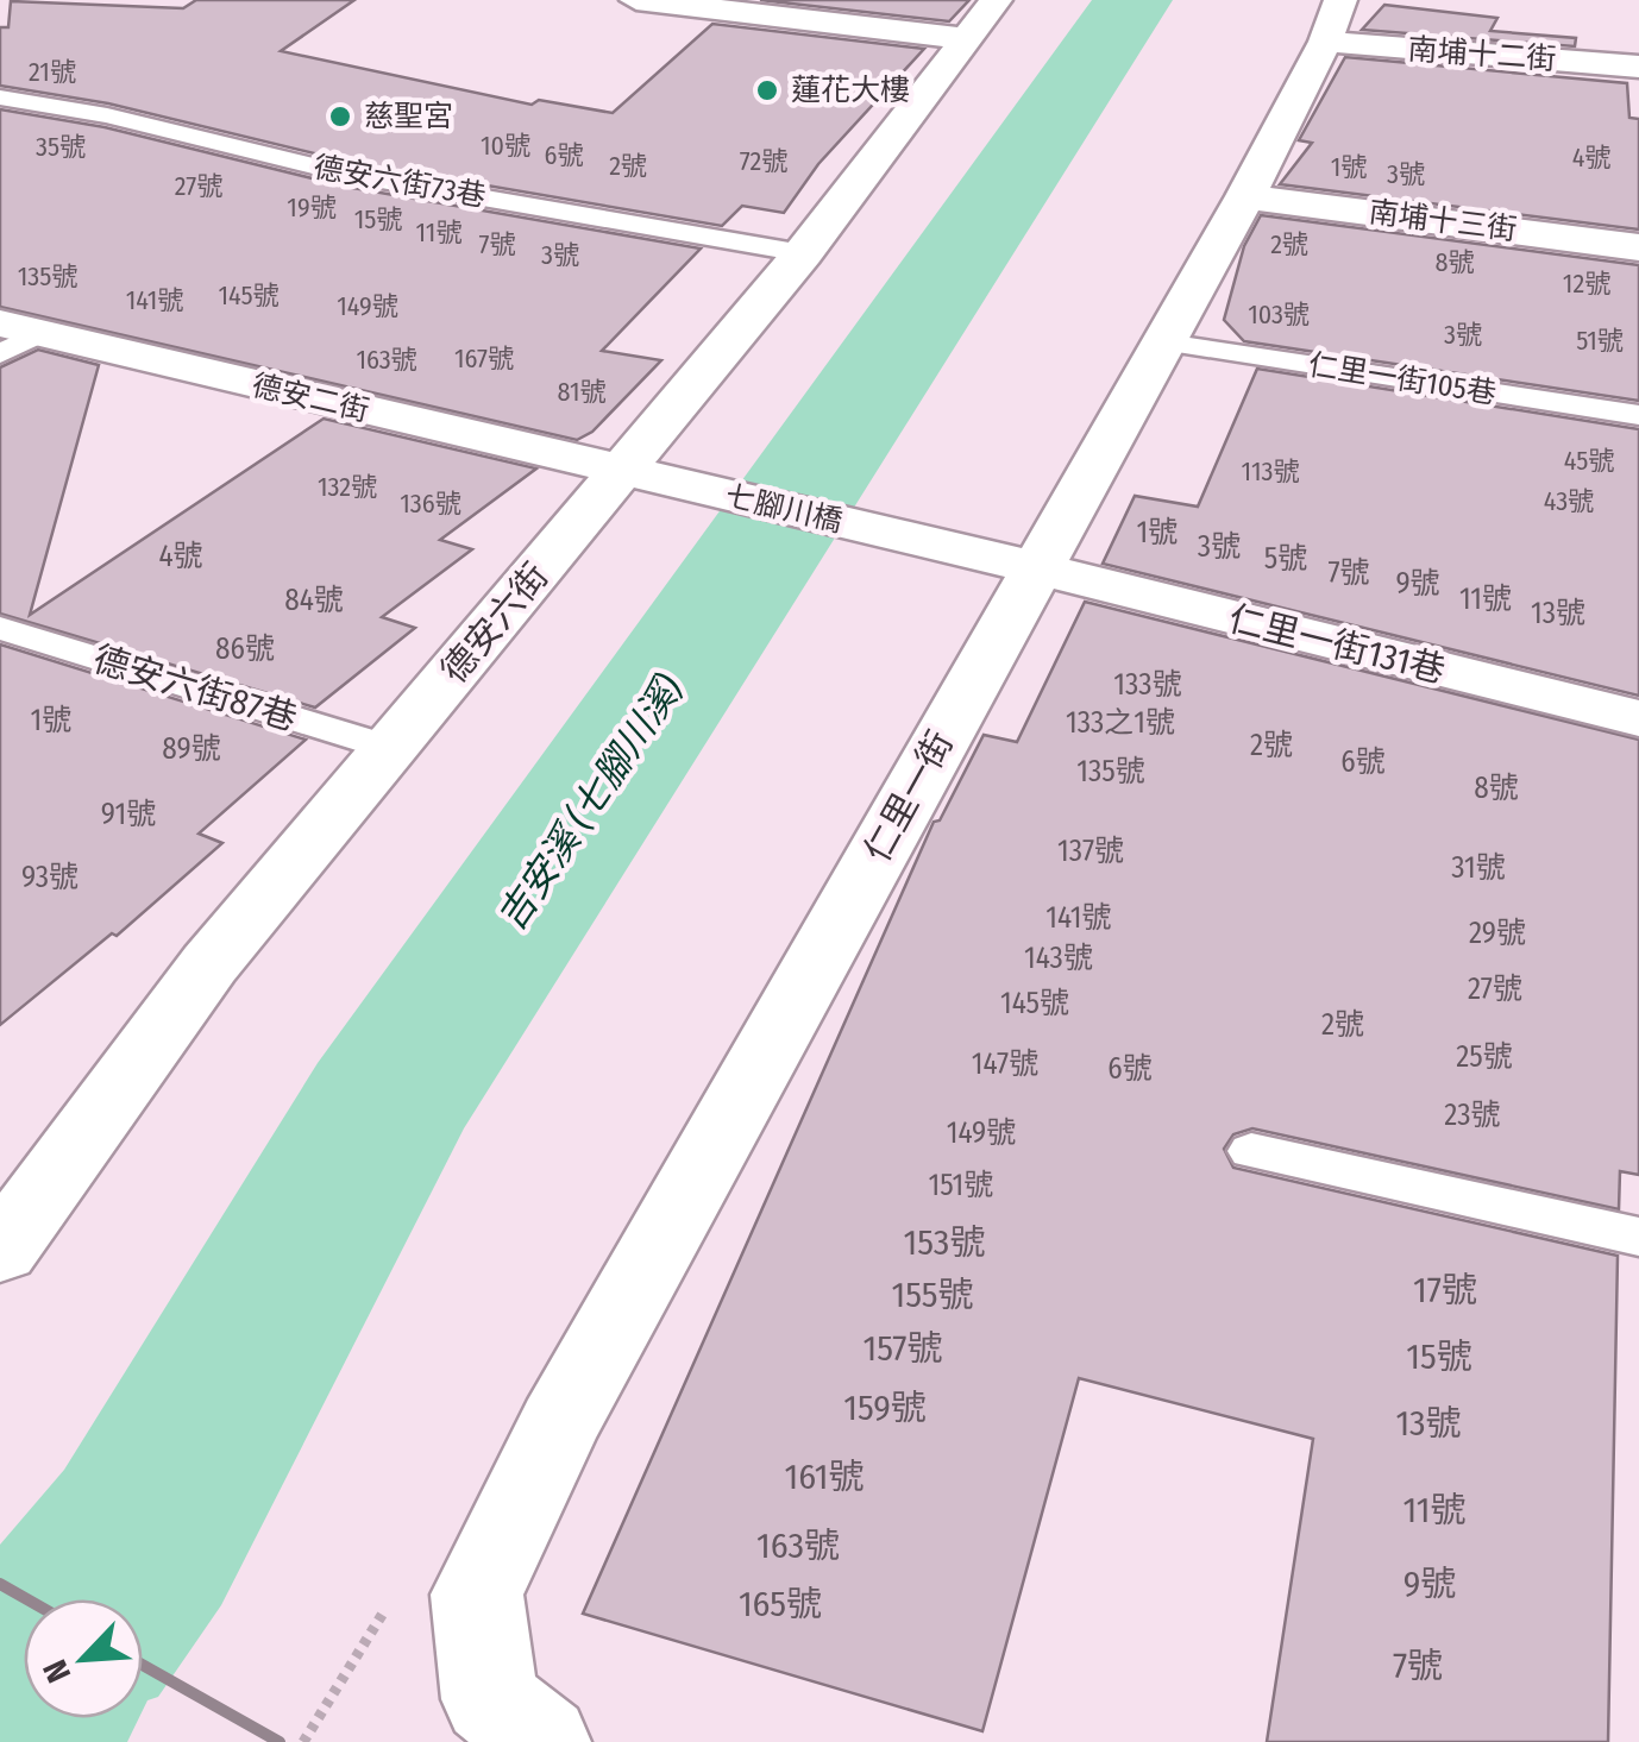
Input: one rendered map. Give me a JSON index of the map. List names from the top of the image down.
{
  "streets": {
    "street": [
      "南埔十二街",
      "南埔十三街",
      "德安二街",
      "七腳川橋",
      "德安六街",
      "仁里一街131巷",
      "仁里一街"
    ],
    "lane": ["德安六街73巷", "仁里一街105巷", "德安六街87巷"]
  },
  "crossings": [
    ["南埔十二街", "仁里一街"],
    ["德安六街73巷", "德安六街"],
    ["南埔十三街", "仁里一街"],
    ["仁里一街105巷", "仁里一街"],
    ["德安二街", "七腳川橋"],
    ["德安二街", "德安六街"],
    ["七腳川橋", "德安六街"],
    ["七腳川橋", "仁里一街131巷"],
    ["七腳川橋", "仁里一街"],
    ["德安六街", "德安六街87巷"],
    ["仁里一街131巷", "仁里一街"]
  ],
  "water": ["吉安溪 (七腳川溪)"],
  "places": ["蓮花大樓", "慈聖宮"],
  "house_numbers": [
    "21號",
    "10號",
    "35號",
    "6號",
    "4號",
    "72號",
    "2號",
    "1號",
    "3號",
    "27號",
    "19號",
    "15號",
    "11號",
    "7號",
    "2號",
    "3號",
    "8號",
    "135號",
    "12號",
    "145號",
    "141號",
    "149號",
    "103號",
    "3號",
    "51號",
    "167號",
    "163號",
    "81號",
    "45號",
    "113號",
    "132號",
    "43號",
    "136號",
    "1號",
    "3號",
    "4號",
    "5號",
    "7號",
    "9號",
    "11號",
    "84號",
    "13號",
    "86號",
    "133號",
    "1號",
    "133之1號",
    "2號",
    "89號",
    "6號",
    "135號",
    "8號",
    "91號",
    "137號",
    "31號",
    "93號",
    "141號",
    "29號",
    "143號",
    "27號",
    "145號",
    "2號",
    "25號",
    "147號",
    "6號",
    "23號",
    "149號",
    "151號",
    "153號",
    "17號",
    "155號",
    "157號",
    "15號",
    "159號",
    "13號",
    "161號",
    "11號",
    "163號",
    "9號",
    "165號",
    "7號"
  ],
  "north": "bottom left"
}
